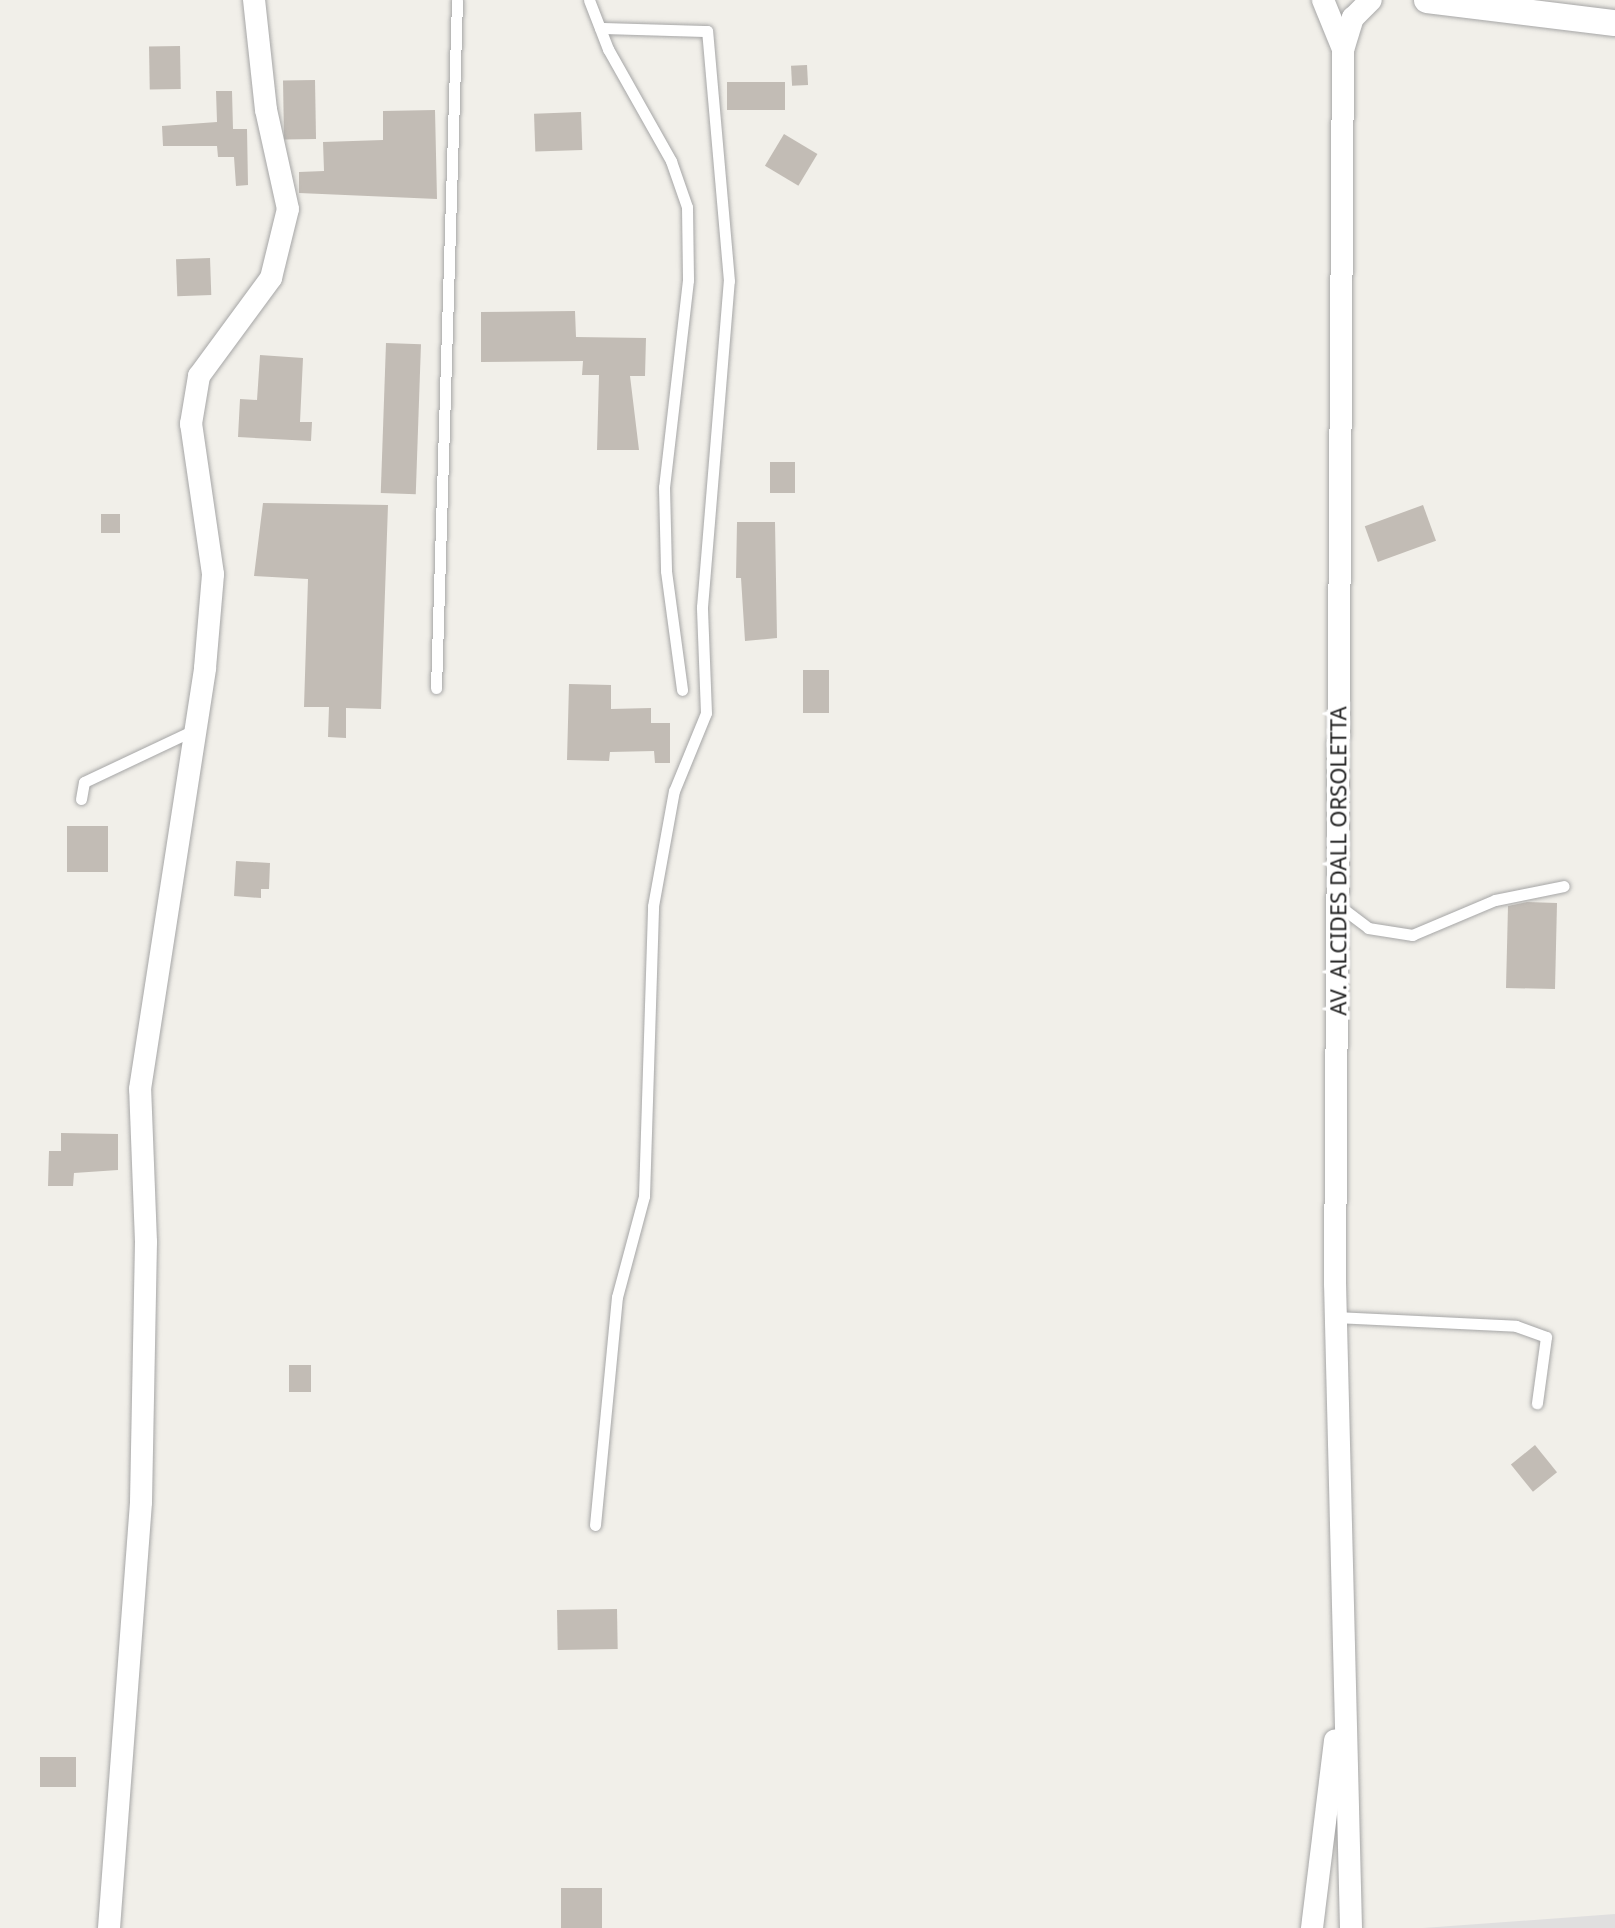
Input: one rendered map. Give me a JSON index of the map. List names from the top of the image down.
{
  "streets": {
    "street": ["AV. ALCIDES DALL ORSOLETTA"]
  }
}
